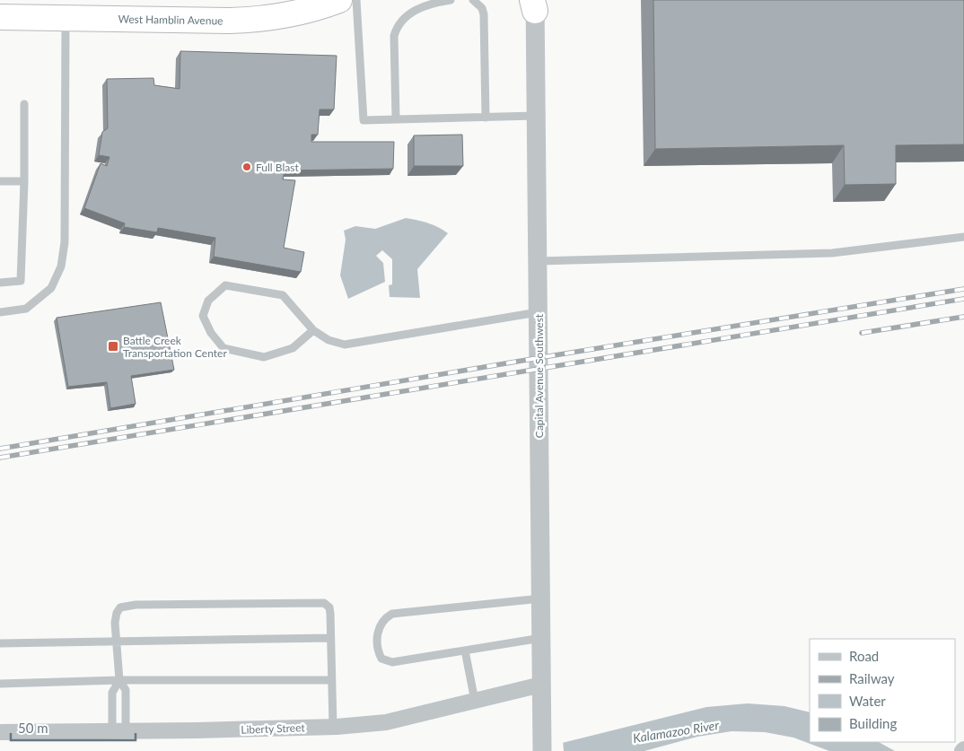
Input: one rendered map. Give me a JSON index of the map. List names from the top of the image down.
{
  "streets": {
    "highway": ["West Hamblin Avenue"],
    "street": ["Capital Avenue Southwest", "Liberty Street"]
  },
  "crossings": [
    ["Capital Avenue Southwest", "Liberty Street"]
  ],
  "water": ["Kalamazoo River"],
  "places": {
    "other": ["Full Blast"],
    "transit": ["Battle Creek Transportation Center"]
  },
  "legend": [
    "Road",
    "Railway",
    "Water",
    "Building"
  ],
  "scale_bar": "50 m"
}
